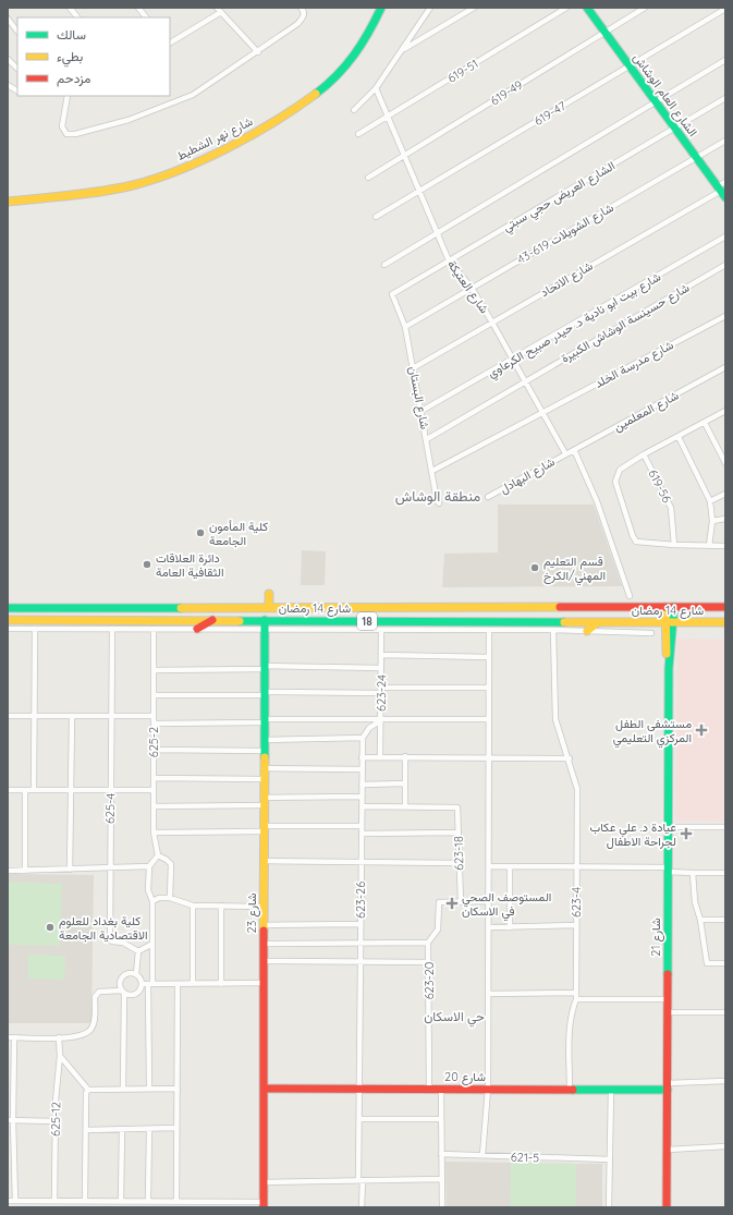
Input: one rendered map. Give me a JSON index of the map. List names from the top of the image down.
{
  "streets": {
    "main road": [
      "الشارع العام الوشاش",
      "شارع نهر الشطيط",
      "شارع 14 رمضان",
      "18",
      "شارع 23",
      "شارع 21",
      "شارع 20"
    ],
    "street": [
      "619-51",
      "619-49",
      "619-47",
      "الشارع العريض حجي سبتي",
      "شارع الشويلات 619-43",
      "شارع الاتحاد",
      "شارع العتيکة",
      "شارع حسينسة الوشاش الكبيرة",
      "شارع بيت ابو نادية د. حيدر صبيح الكرعاوي",
      "شارع مدرسة الخلد",
      "شارع البستان",
      "شارع المعلمين",
      "شارع البهادل",
      "619-56",
      "623-24",
      "625-2",
      "625-4",
      "623-18",
      "623-26",
      "623-4",
      "623-20",
      "625-12",
      "621-5"
    ]
  },
  "crossings": [
    ["619-51", "شارع العتيکة"],
    ["619-49", "الشارع العام الوشاش"],
    ["619-49", "شارع العتيکة"],
    ["الشارع العام الوشاش", "619-47"],
    ["الشارع العام الوشاش", "الشارع العريض حجي سبتي"],
    ["الشارع العام الوشاش", "شارع الشويلات 619-43"],
    ["الشارع العام الوشاش", "شارع الاتحاد"],
    ["619-47", "شارع العتيکة"],
    ["الشارع العريض حجي سبتي", "شارع العتيکة"],
    ["الشارع العريض حجي سبتي", "شارع البستان"],
    ["شارع الشويلات 619-43", "شارع العتيکة"],
    ["شارع الشويلات 619-43", "شارع البستان"],
    ["شارع الاتحاد", "شارع العتيکة"],
    ["شارع الاتحاد", "شارع البستان"],
    ["شارع العتيکة", "شارع حسينسة الوشاش الكبيرة"],
    ["شارع العتيکة", "شارع بيت ابو نادية د. حيدر صبيح الكرعاوي"],
    ["شارع العتيکة", "شارع مدرسة الخلد"],
    ["شارع العتيکة", "شارع المعلمين"],
    ["شارع العتيکة", "شارع البهادل"],
    ["شارع حسينسة الوشاش الكبيرة", "شارع البستان"],
    ["شارع بيت ابو نادية د. حيدر صبيح الكرعاوي", "شارع البستان"],
    ["شارع مدرسة الخلد", "شارع البستان"],
    ["شارع المعلمين", "شارع البهادل"],
    ["شارع 14 رمضان", "شارع 23"],
    ["شارع 14 رمضان", "شارع 21"],
    ["623-26", "شارع 20"],
    ["623-4", "شارع 20"],
    ["شارع 23", "شارع 20"],
    ["شارع 21", "شارع 20"],
    ["623-20", "شارع 20"]
  ],
  "districts": ["منطقة الوشاش", "حي الاسكان"],
  "places": {
    "other": [
      "كلية المأمون الجامعة",
      "دائرة العلاقات الثقافية العامة",
      "قسم التعليم المهني/الكرخ",
      "كلية بغداد للعلوم الاقتصادية الجامعة"
    ],
    "health": ["مستشفى الطفل المركزي التعليمي", "عيادة د. علي عكاب لجراحة الاطفال", "المستوصف الصحي في الاسكان"]
  },
  "legend": ["سالك", "بطيء", "مزدحم"]
}
